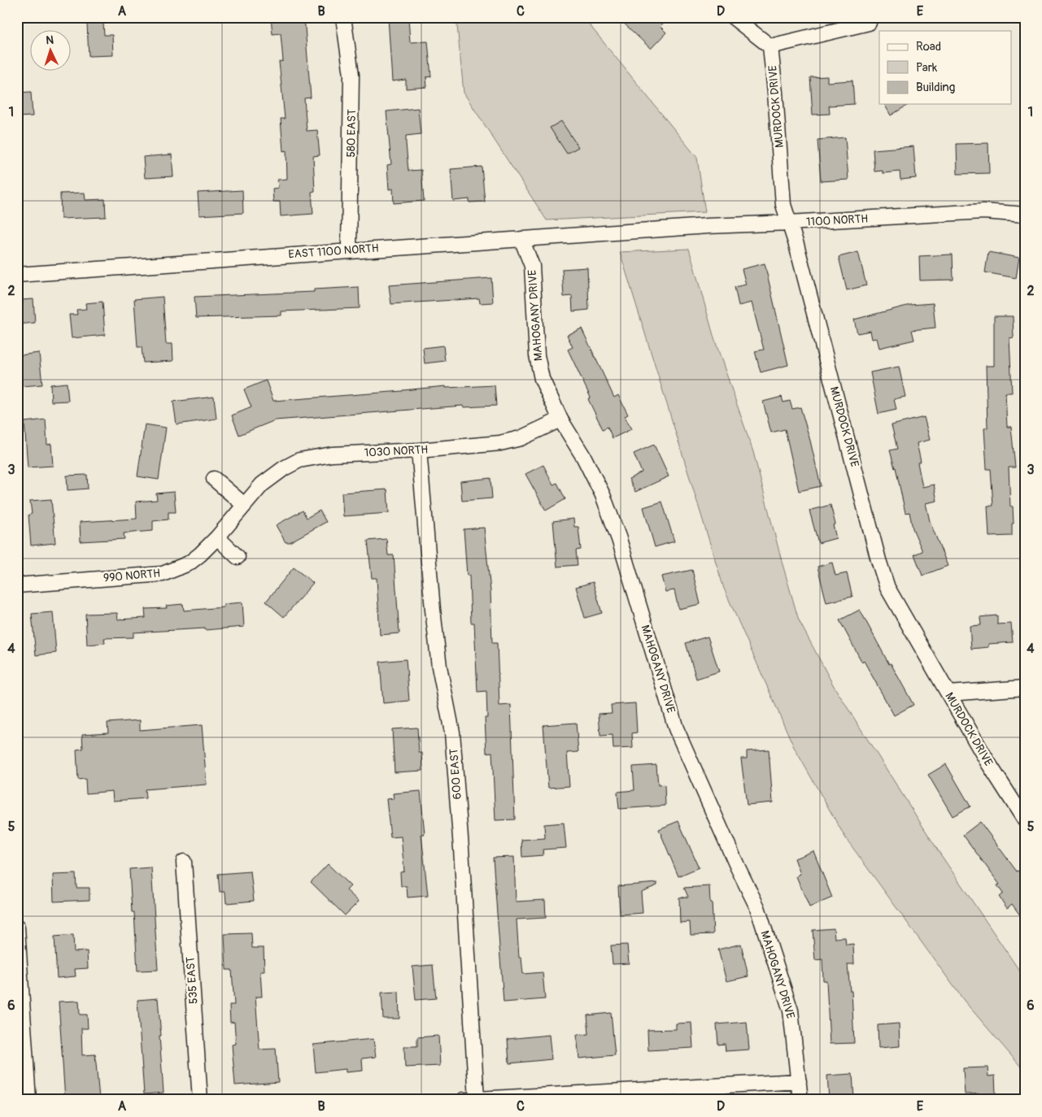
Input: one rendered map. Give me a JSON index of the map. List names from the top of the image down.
{
  "streets": {
    "street": [
      "MURDOCK DRIVE",
      "580 EAST",
      "1100 NORTH",
      "EAST 1100 NORTH",
      "MAHOGANY DRIVE",
      "1030 NORTH",
      "990 NORTH",
      "600 EAST",
      "535 EAST"
    ]
  },
  "crossings": [
    ["MURDOCK DRIVE", "1100 NORTH"],
    ["580 EAST", "EAST 1100 NORTH"],
    ["1100 NORTH", "EAST 1100 NORTH"],
    ["EAST 1100 NORTH", "MAHOGANY DRIVE"],
    ["MAHOGANY DRIVE", "1030 NORTH"],
    ["1030 NORTH", "990 NORTH"],
    ["1030 NORTH", "600 EAST"]
  ],
  "legend": ["Road", "Park", "Building"],
  "north": "top",
  "grid": {
    "columns": [
      "A",
      "B",
      "C",
      "D",
      "E"
    ],
    "rows": [
      "1",
      "2",
      "3",
      "4",
      "5",
      "6"
    ]
  }
}
